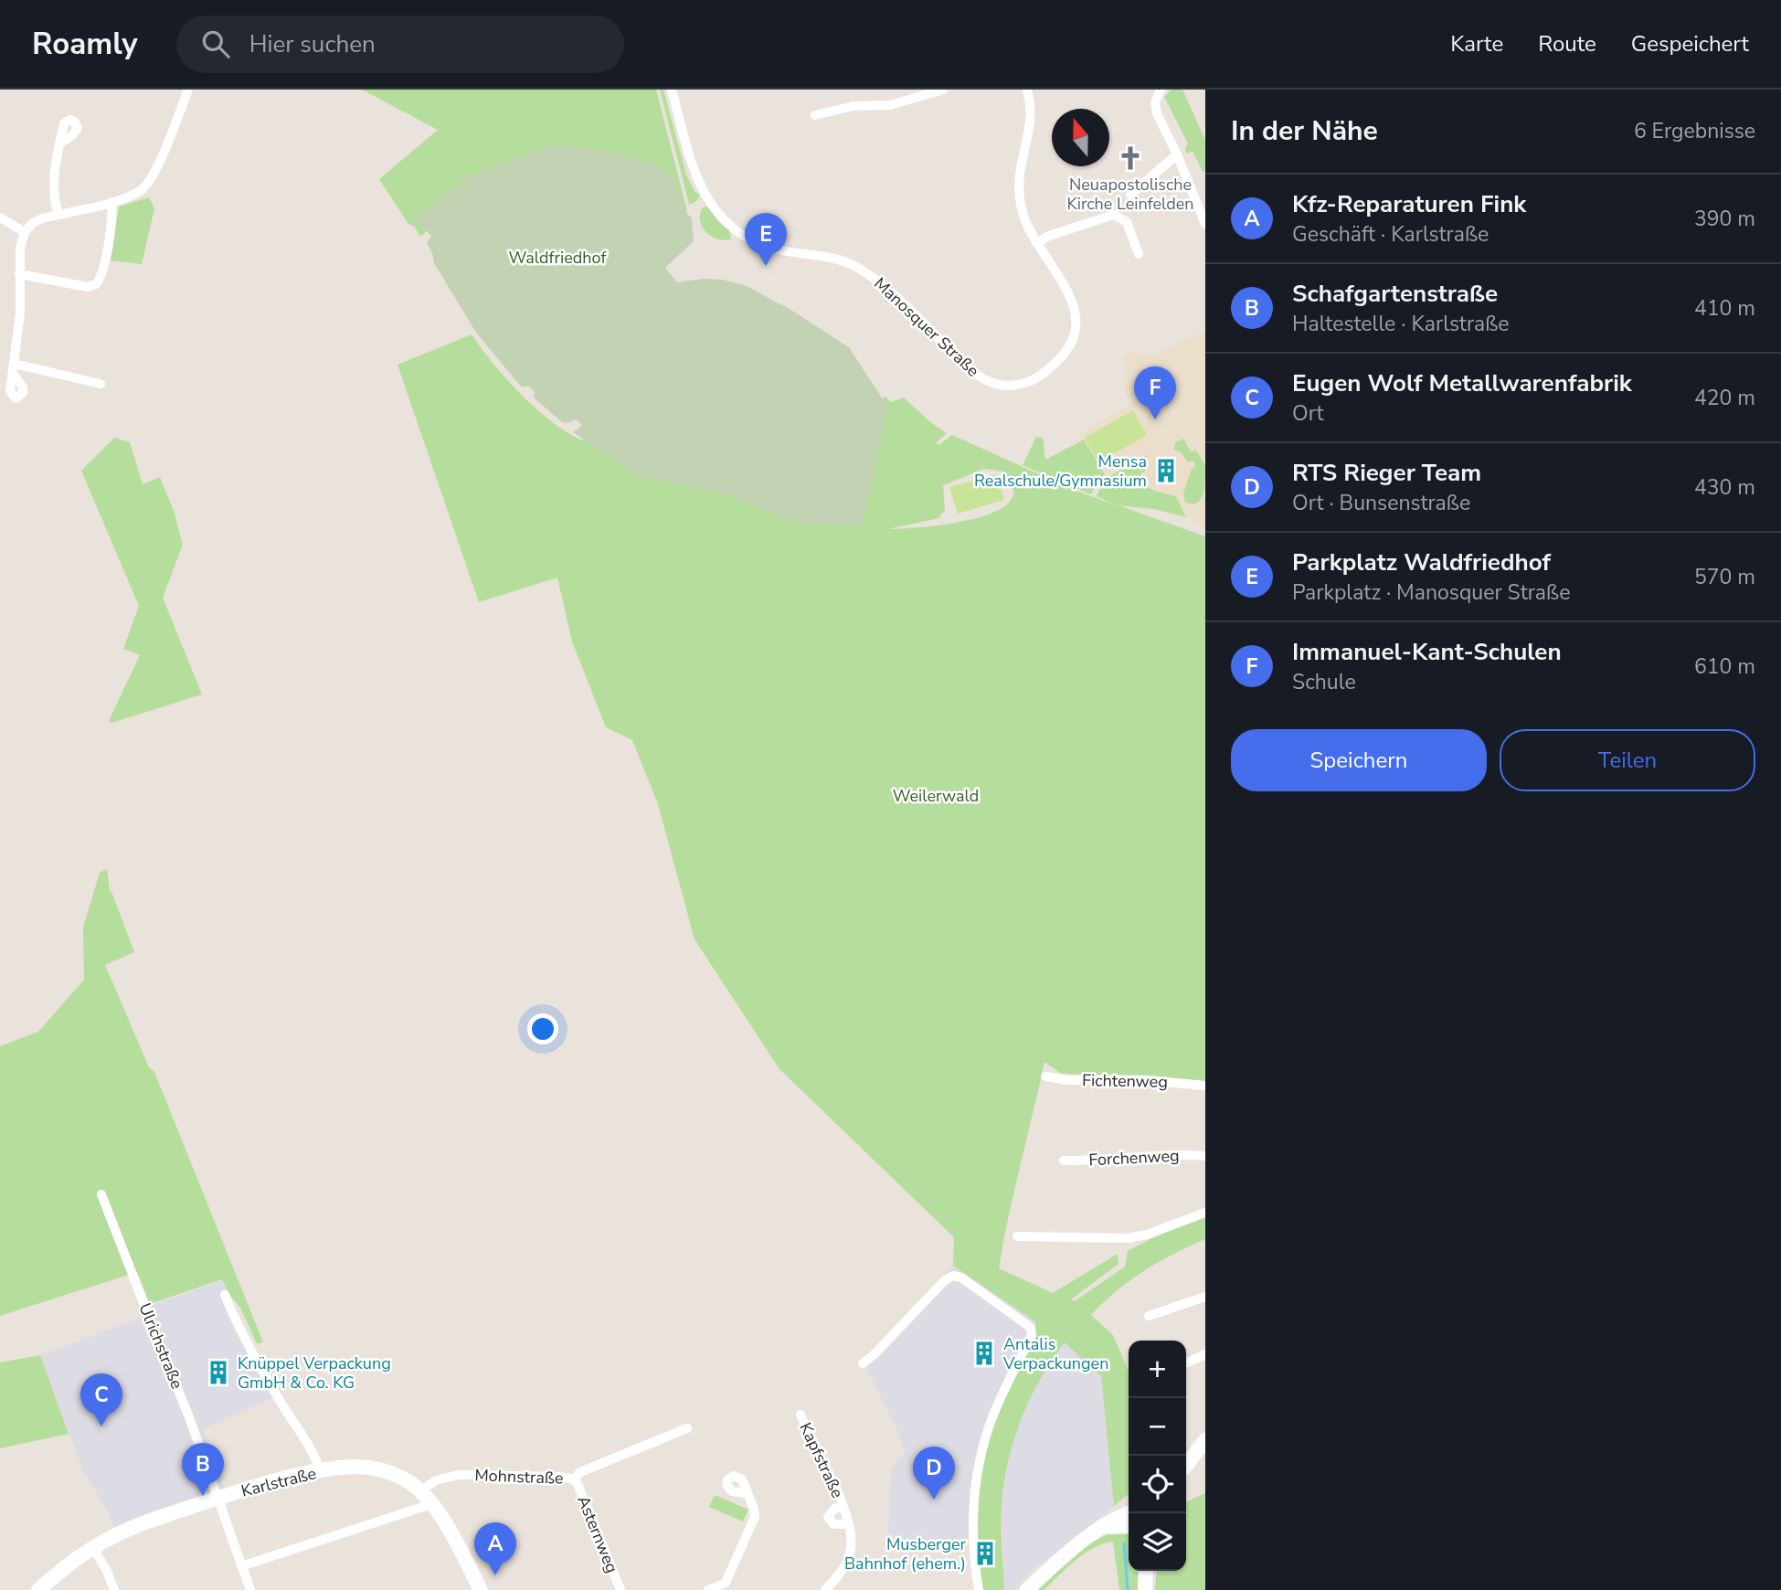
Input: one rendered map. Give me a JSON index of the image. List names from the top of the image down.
{
  "streets": {
    "main road": ["Karlstraße"],
    "street": [
      "Manosquer Straße",
      "Fichtenweg",
      "Forchenweg",
      "Ulrichstraße",
      "Kapfstraße",
      "Mohnstraße",
      "Asternweg"
    ]
  },
  "crossings": [
    ["Ulrichstraße", "Karlstraße"],
    ["Mohnstraße", "Karlstraße"],
    ["Mohnstraße", "Asternweg"]
  ],
  "parks": ["Waldfriedhof", "Weilerwald"],
  "places": {
    "church": ["Neuapostolische Kirche Leinfelden"],
    "building": [
      "Mensa Realschule/Gymnasium",
      "Antalis Verpackungen",
      "Knüppel Verpackung GmbH & Co. KG",
      "Musberger Bahnhof (ehem.)"
    ]
  },
  "north": "top",
  "page": {
    "header": "Roamly",
    "search": "Hier suchen",
    "nav": ["Karte", "Route", "Gespeichert"],
    "heading": ["In der Nähe", "6 Ergebnisse"],
    "list": [
      {
        "mark": "A",
        "name": "Kfz-Reparaturen Fink",
        "note": "Geschäft · Karlstraße",
        "value": "390 m"
      },
      {
        "mark": "B",
        "name": "Schafgartenstraße",
        "note": "Haltestelle · Karlstraße",
        "value": "410 m"
      },
      {
        "mark": "C",
        "name": "Eugen Wolf Metallwarenfabrik",
        "note": "Ort",
        "value": "420 m"
      },
      {
        "mark": "D",
        "name": "RTS Rieger Team",
        "note": "Ort · Bunsenstraße",
        "value": "430 m"
      },
      {
        "mark": "E",
        "name": "Parkplatz Waldfriedhof",
        "note": "Parkplatz · Manosquer Straße",
        "value": "570 m"
      },
      {
        "mark": "F",
        "name": "Immanuel-Kant-Schulen",
        "note": "Schule",
        "value": "610 m"
      }
    ],
    "pins": [
      "E",
      "F",
      "C",
      "B",
      "D",
      "A"
    ],
    "buttons": ["Speichern", "Teilen"],
    "map_buttons": ["+", "−"]
  }
}
